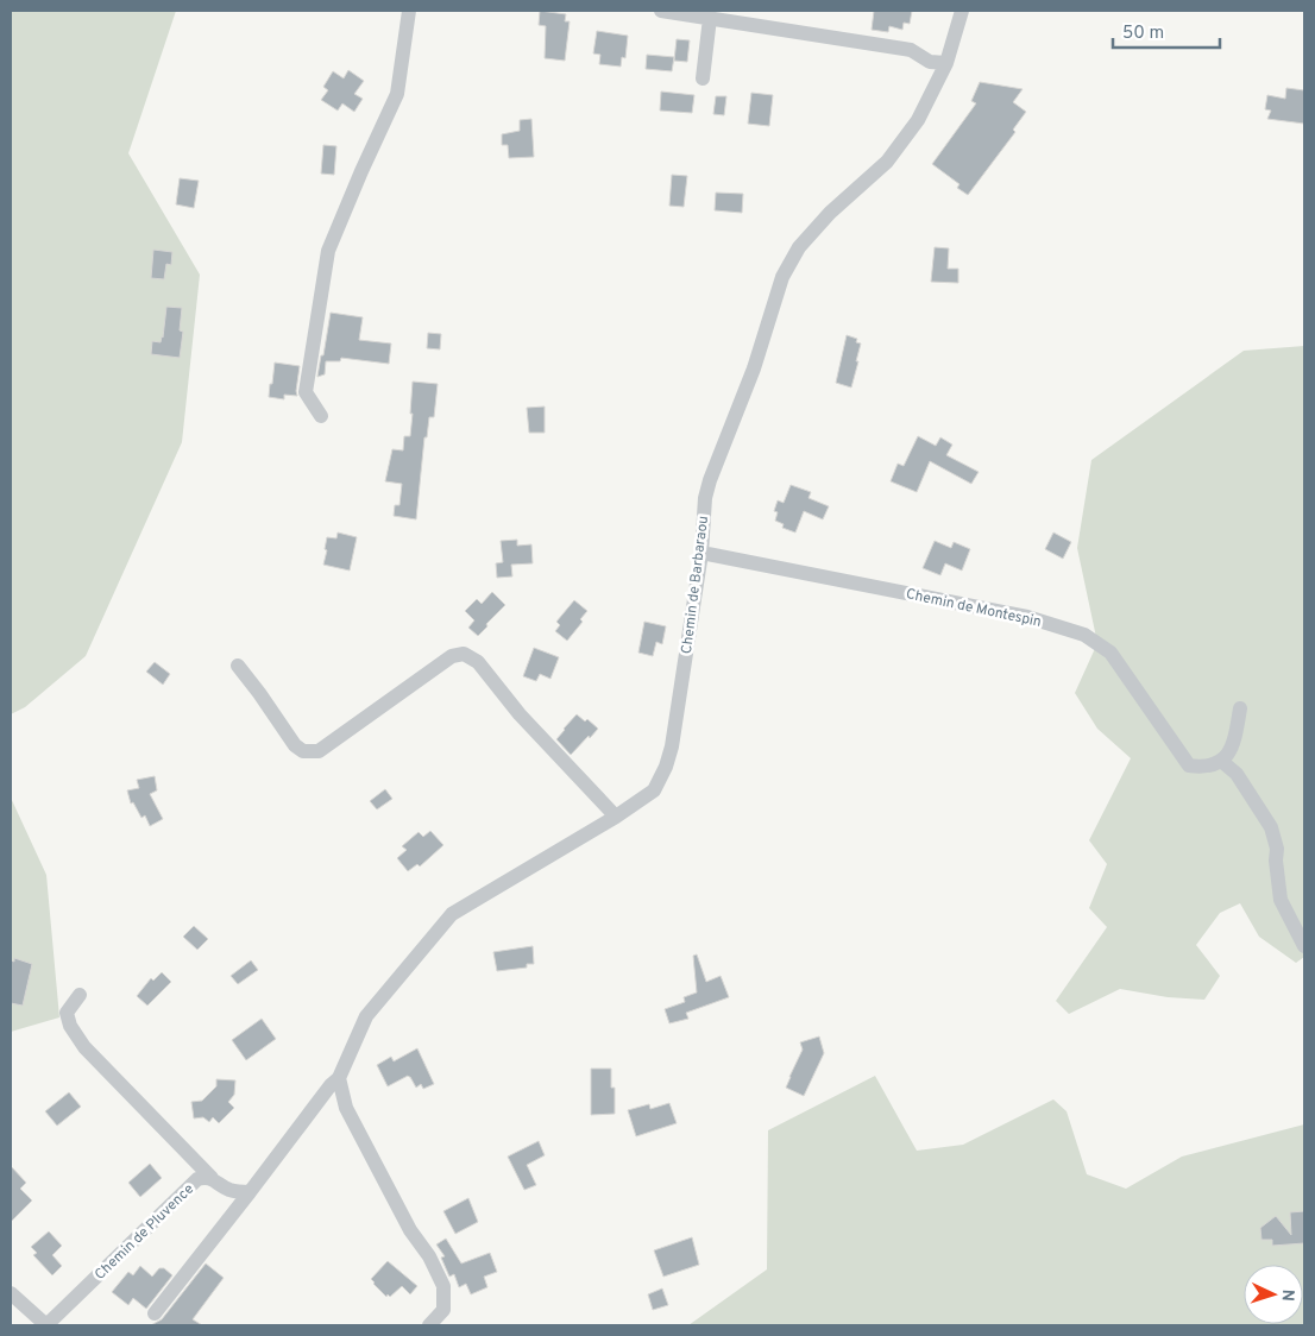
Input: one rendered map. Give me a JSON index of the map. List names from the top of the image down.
{
  "streets": {
    "street": ["Chemin de Barbaraou", "Chemin de Montespin", "Chemin de Pluvence"]
  },
  "crossings": [
    ["Chemin de Barbaraou", "Chemin de Montespin"]
  ],
  "scale_bar": "50 m",
  "north": "right"
}
